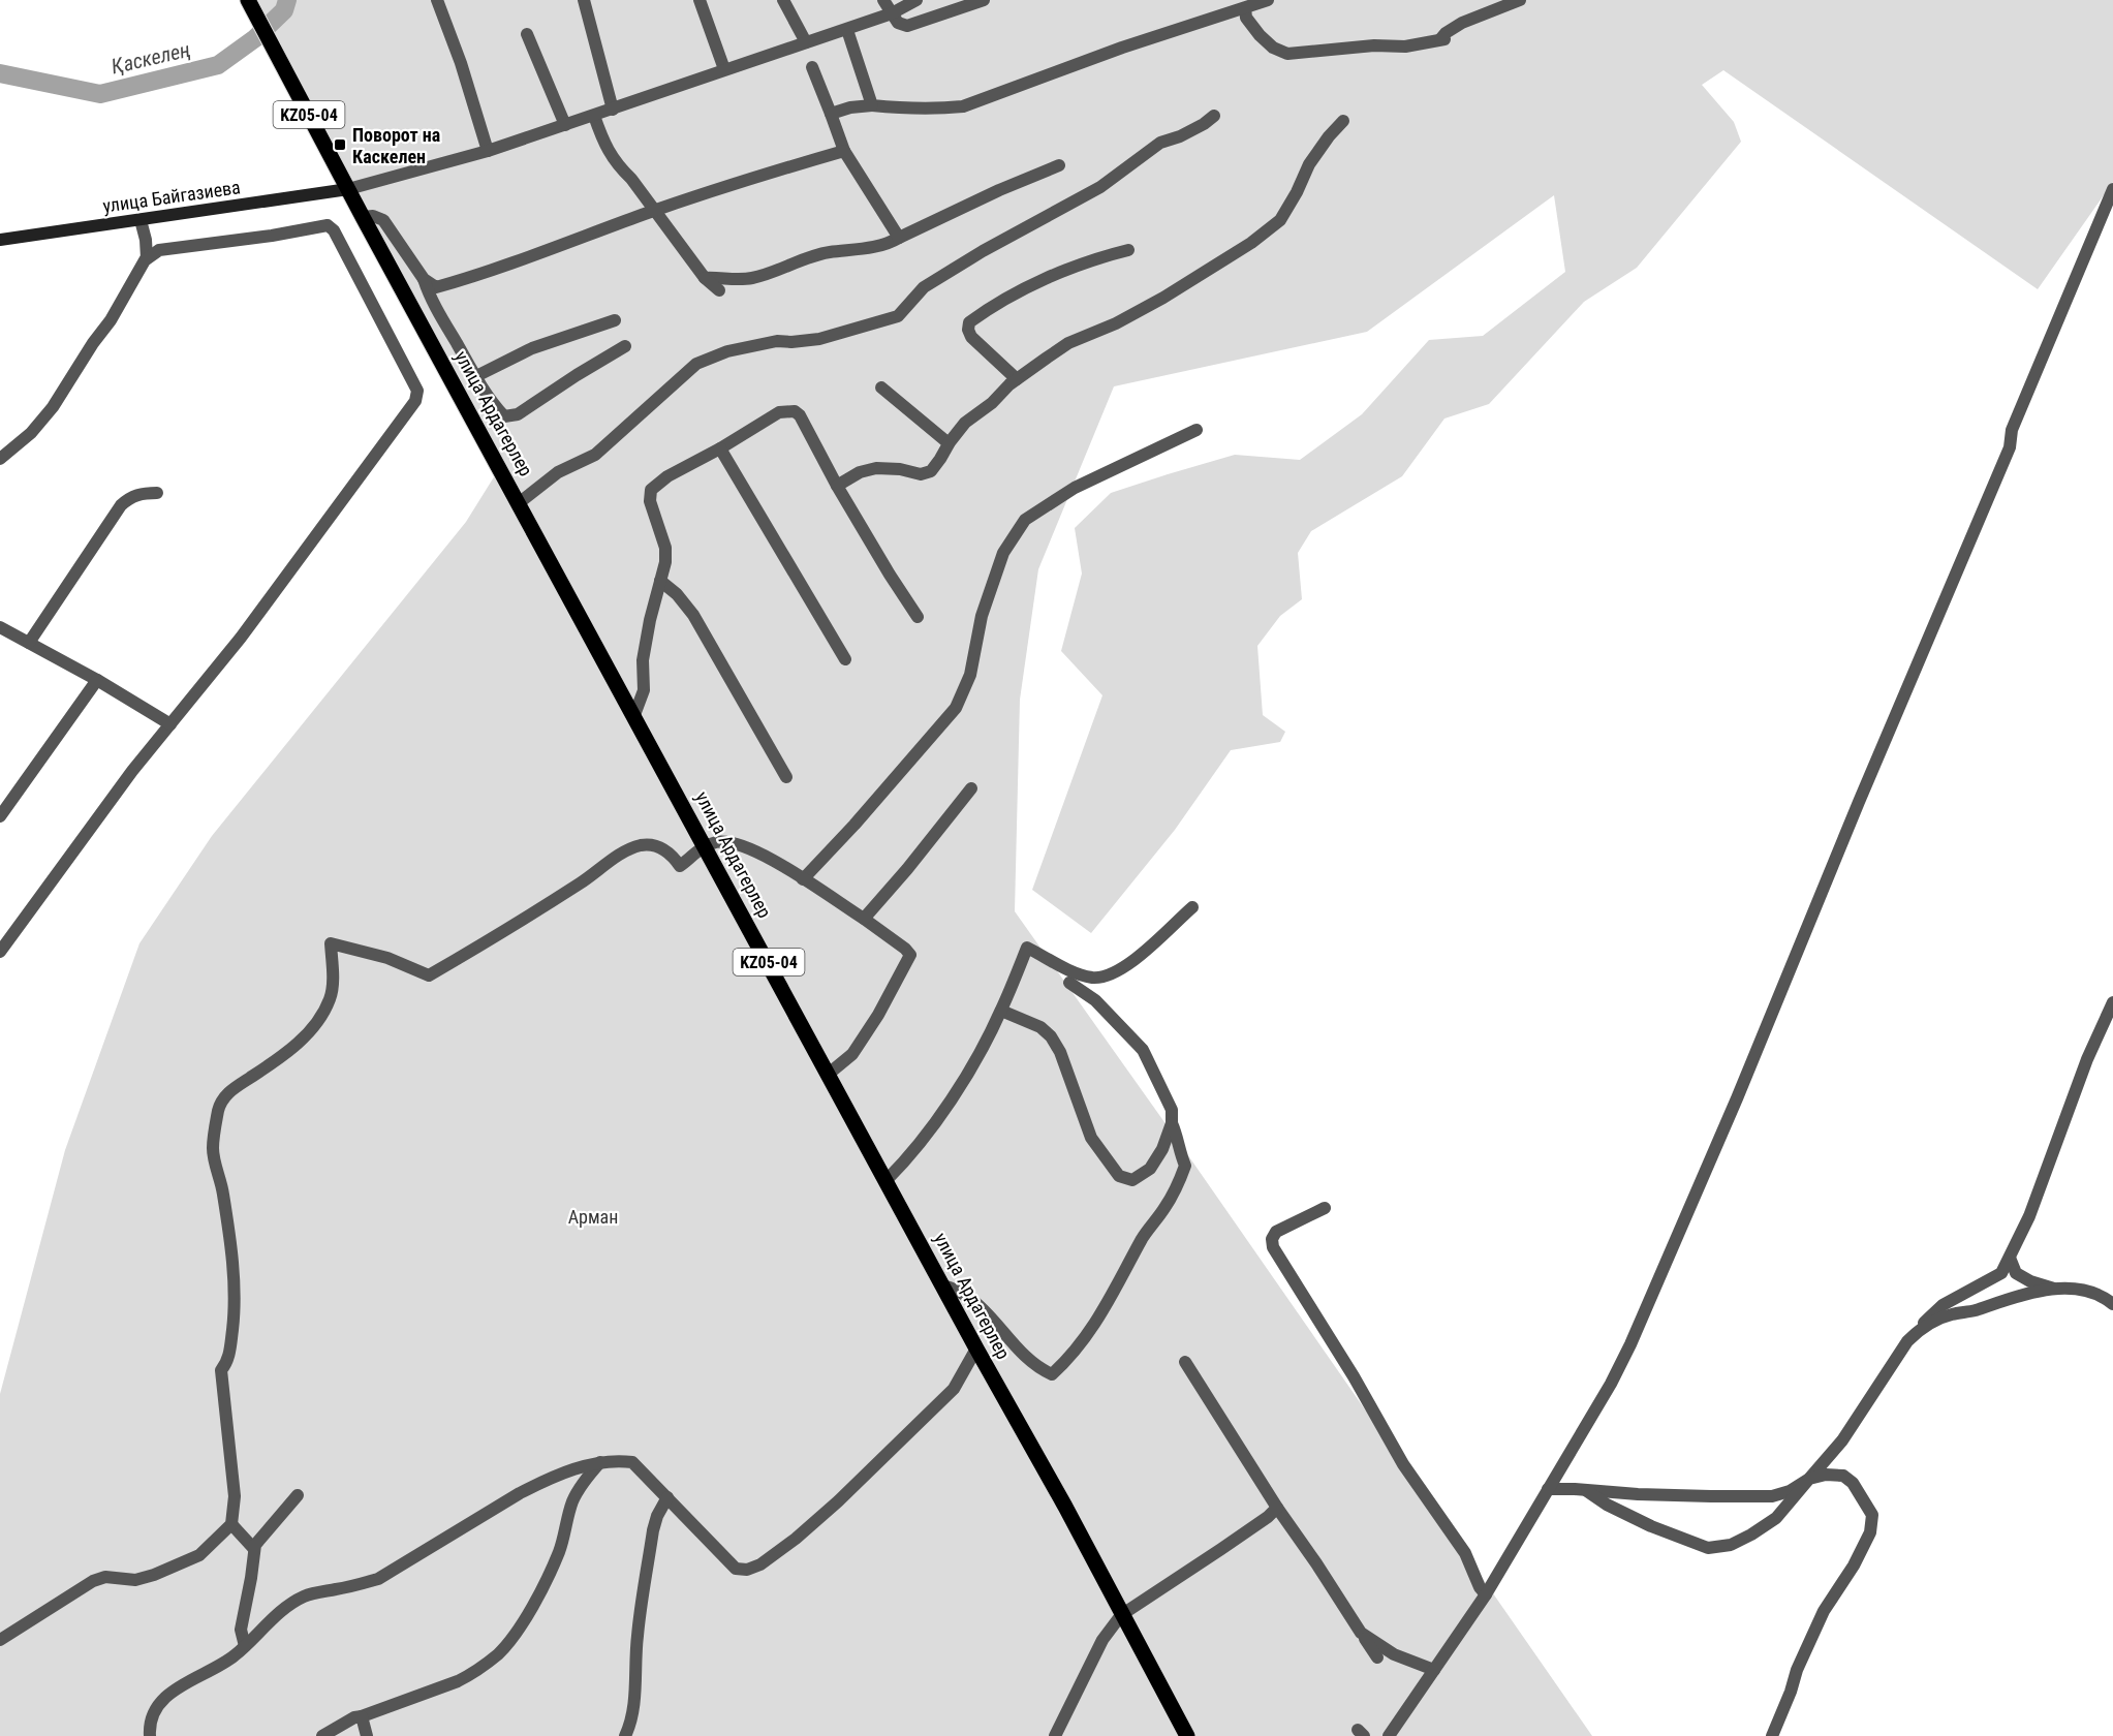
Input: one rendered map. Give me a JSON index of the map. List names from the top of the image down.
{
  "streets": {
    "main road": ["KZ05-04", "улица Байгазиева", "улица Ардагерлер"]
  },
  "crossings": [
    ["KZ05-04", "улица Байгазиева"],
    ["KZ05-04", "улица Ардагерлер"],
    ["улица Байгазиева", "улица Ардагерлер"]
  ],
  "water": ["Қаскелең"],
  "parks": ["Арман"],
  "places": {
    "transit": ["Поворот на Каскелен"]
  }
}
